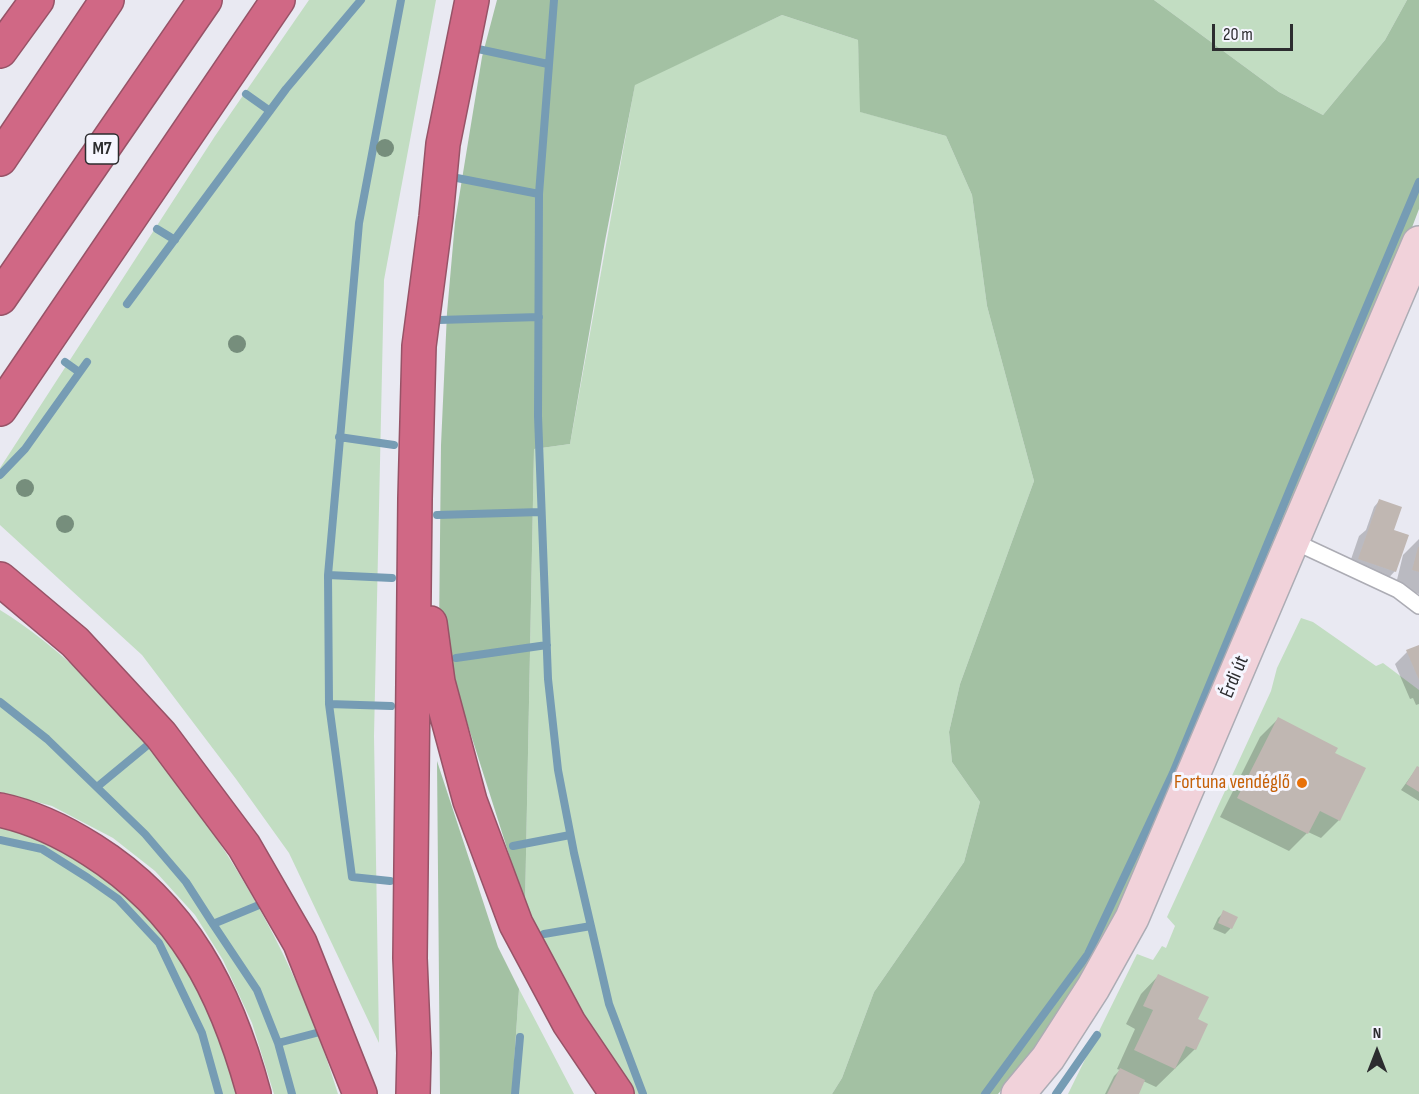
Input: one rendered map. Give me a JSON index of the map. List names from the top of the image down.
{
  "streets": {
    "highway": ["M7"],
    "main road": ["Érdi út"]
  },
  "places": ["Fortuna vendéglő"],
  "scale_bar": "20 m",
  "north": "top"
}
